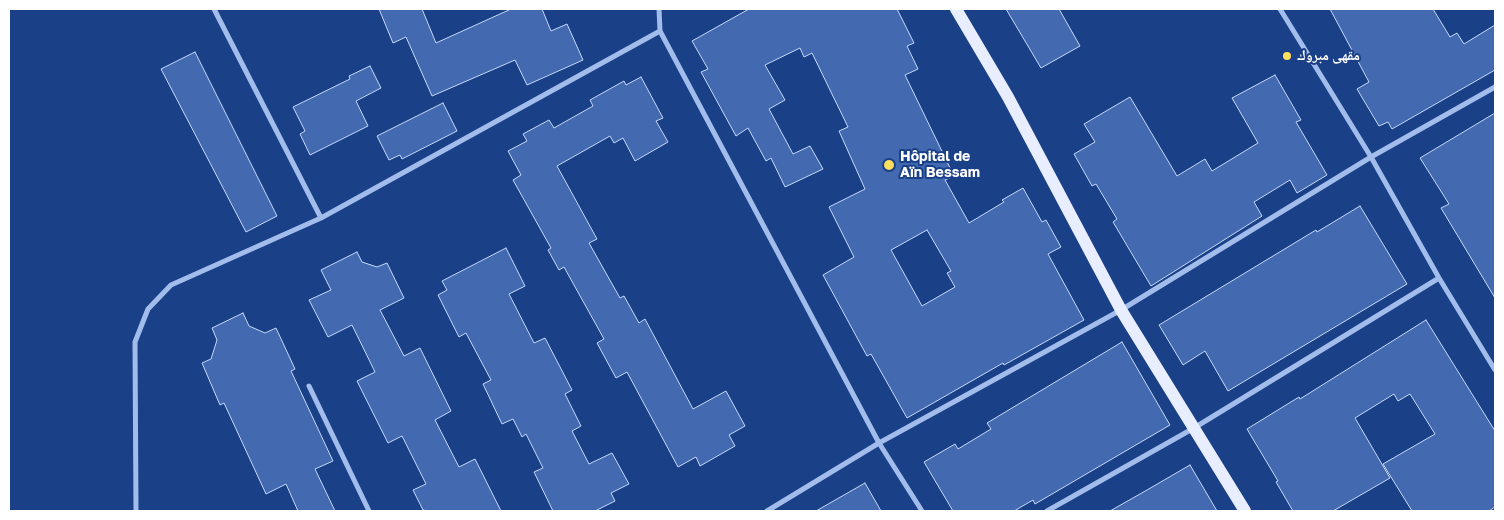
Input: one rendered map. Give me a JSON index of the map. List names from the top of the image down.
{
  "places": ["مقهى مبروك", "Hôpital de Aïn Bessam"]
}
